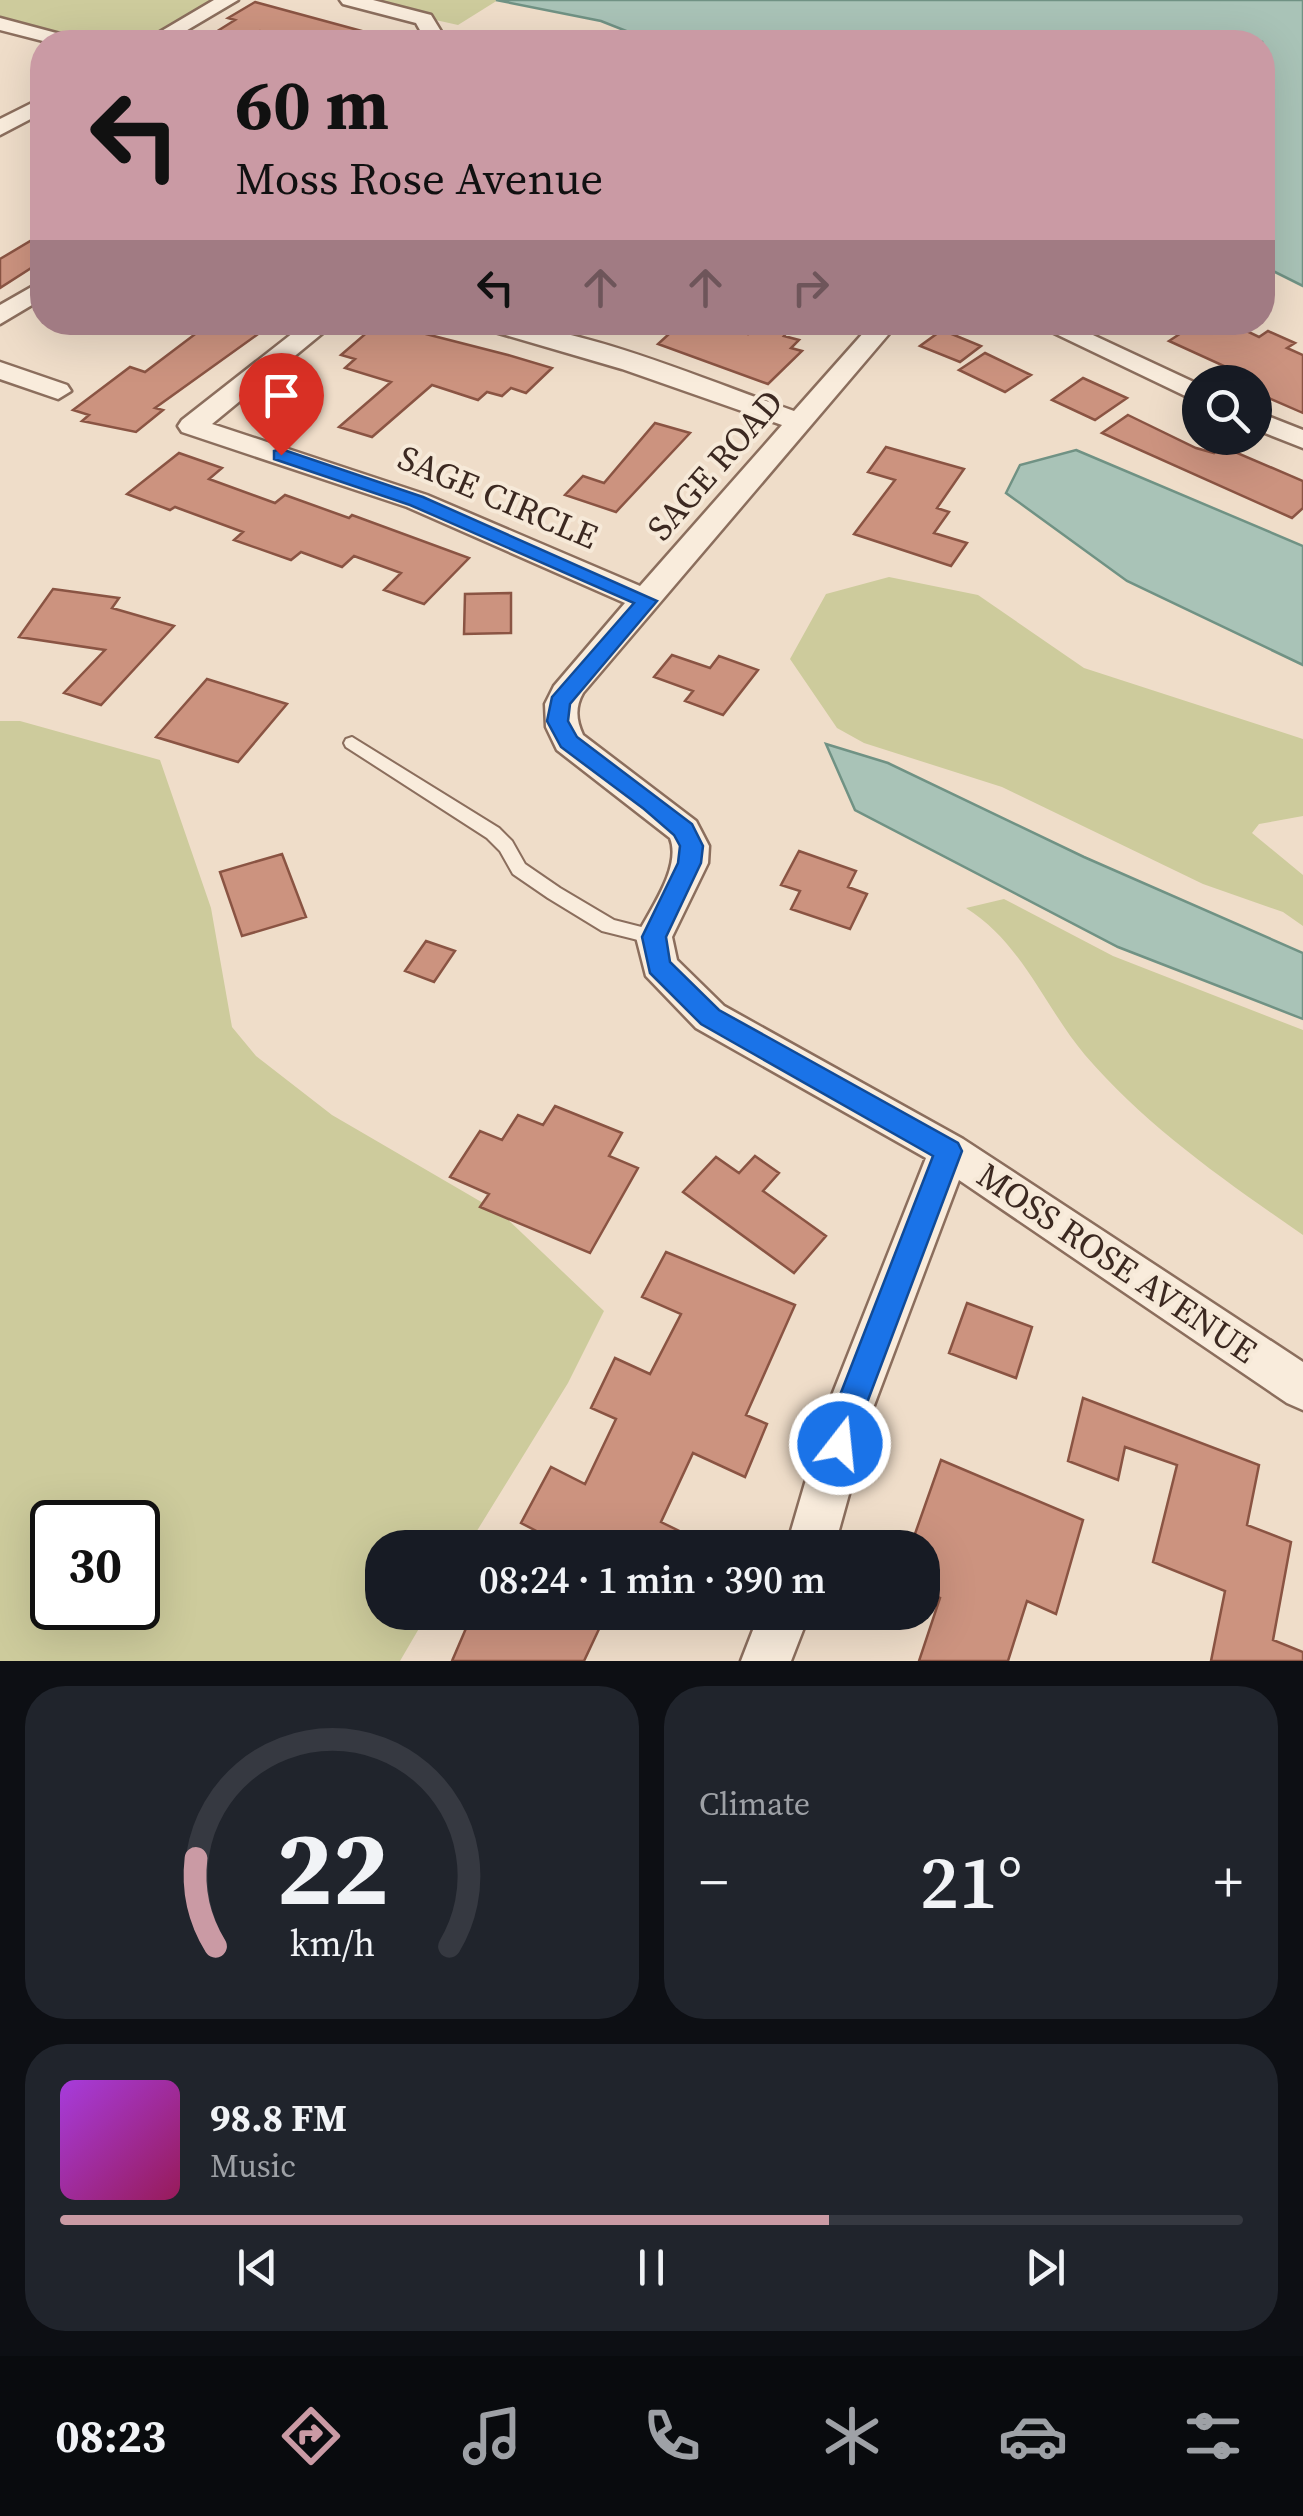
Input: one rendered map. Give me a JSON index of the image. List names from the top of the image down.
{
  "streets": {
    "street": ["SAGE ROAD", "SAGE CIRCLE", "MOSS ROSE AVENUE"]
  },
  "crossings": [
    ["SAGE ROAD", "SAGE CIRCLE"],
    ["SAGE ROAD", "MOSS ROSE AVENUE"]
  ],
  "page": {
    "turn": ["60 m", "Moss Rose Avenue"],
    "limit": "30",
    "trip": "08:24 · 1 min · 390 m",
    "tile": "Climate",
    "heat": ["−", "21°", "+"],
    "song": ["98.8 FM", "Music"],
    "tabs": "08:23",
    "gauge": ["22", "km/h"]
  }
}
